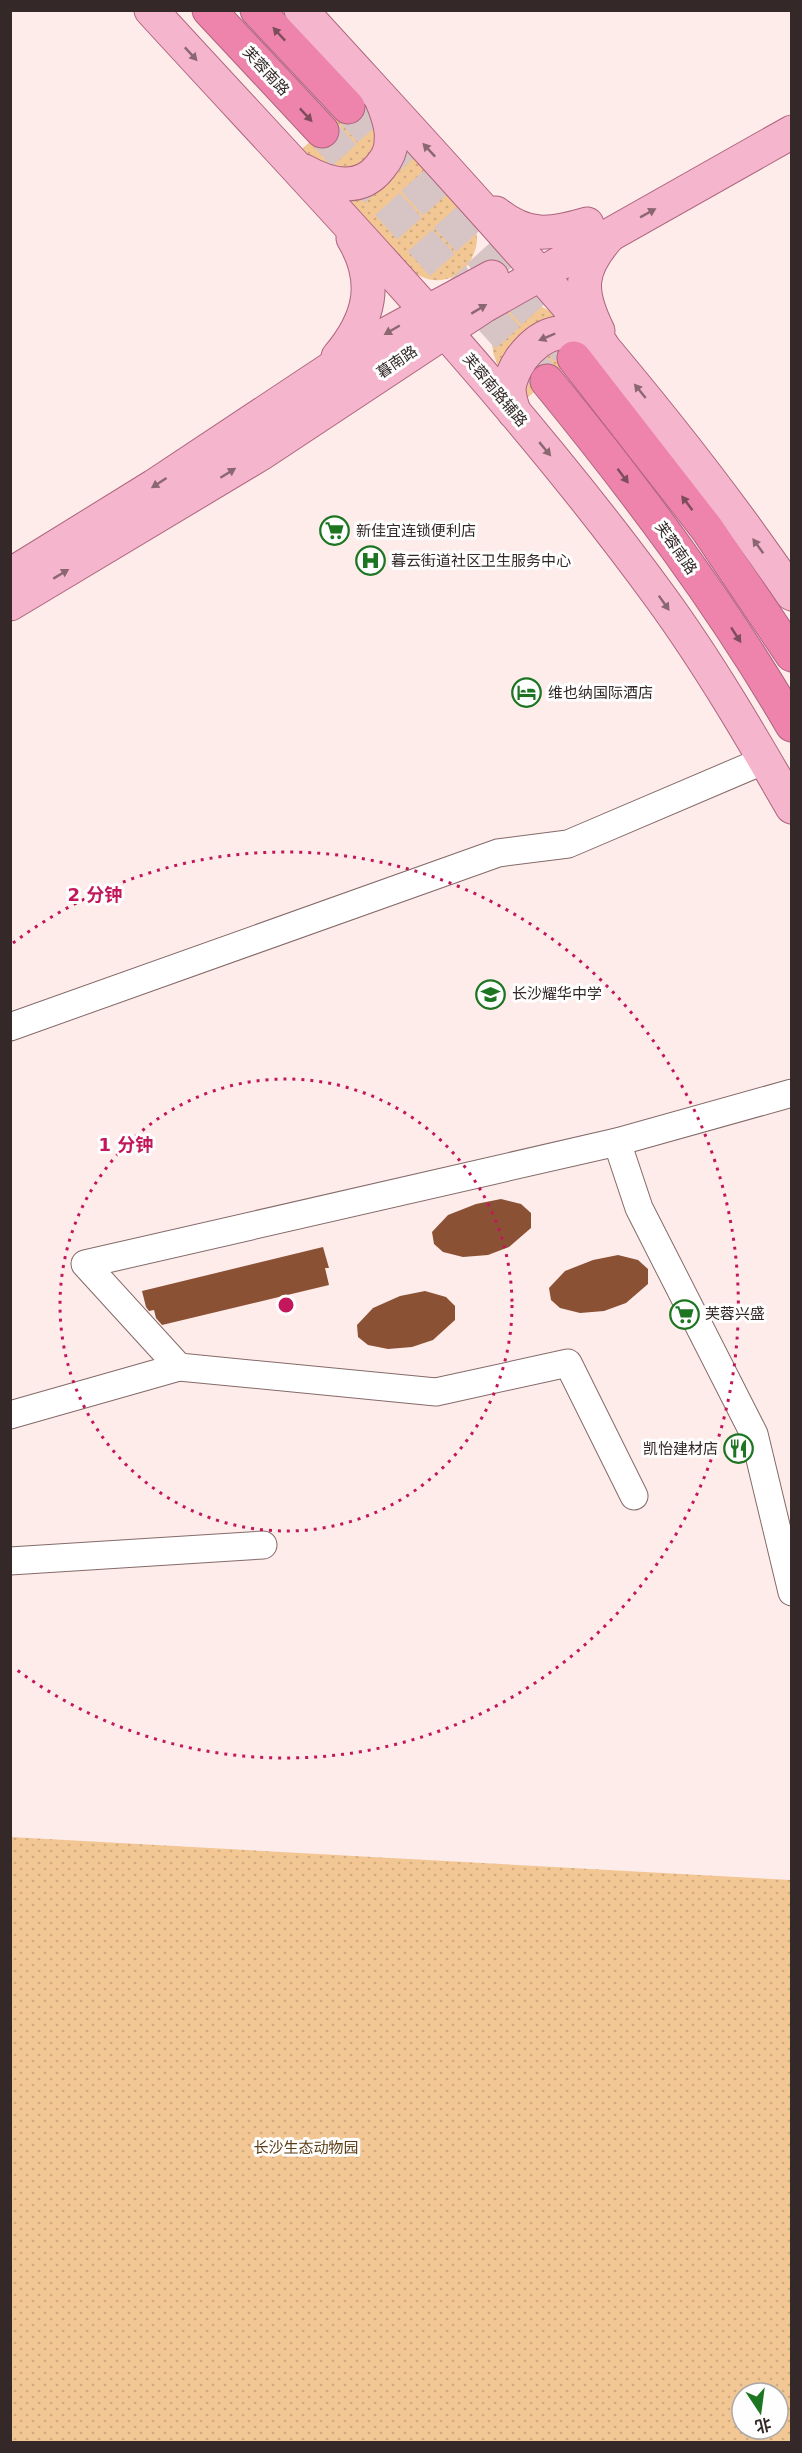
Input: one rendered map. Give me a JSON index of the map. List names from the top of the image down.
{
  "streets": {
    "highway": ["芙蓉南路"],
    "main road": ["暮南路", "芙蓉南路辅路"]
  },
  "crossings": [
    ["暮南路", "芙蓉南路辅路"]
  ],
  "parks": ["长沙生态动物园"],
  "places": {
    "supermarket": ["新佳宜连锁便利店", "芙蓉兴盛"],
    "hospital": ["暮云街道社区卫生服务中心"],
    "hotel": ["维也纳国际酒店"],
    "school or university": ["长沙耀华中学"],
    "restaurant": ["凯怡建材店"]
  },
  "north": "bottom",
  "rings": ["2 分钟", "1 分钟"]
}
